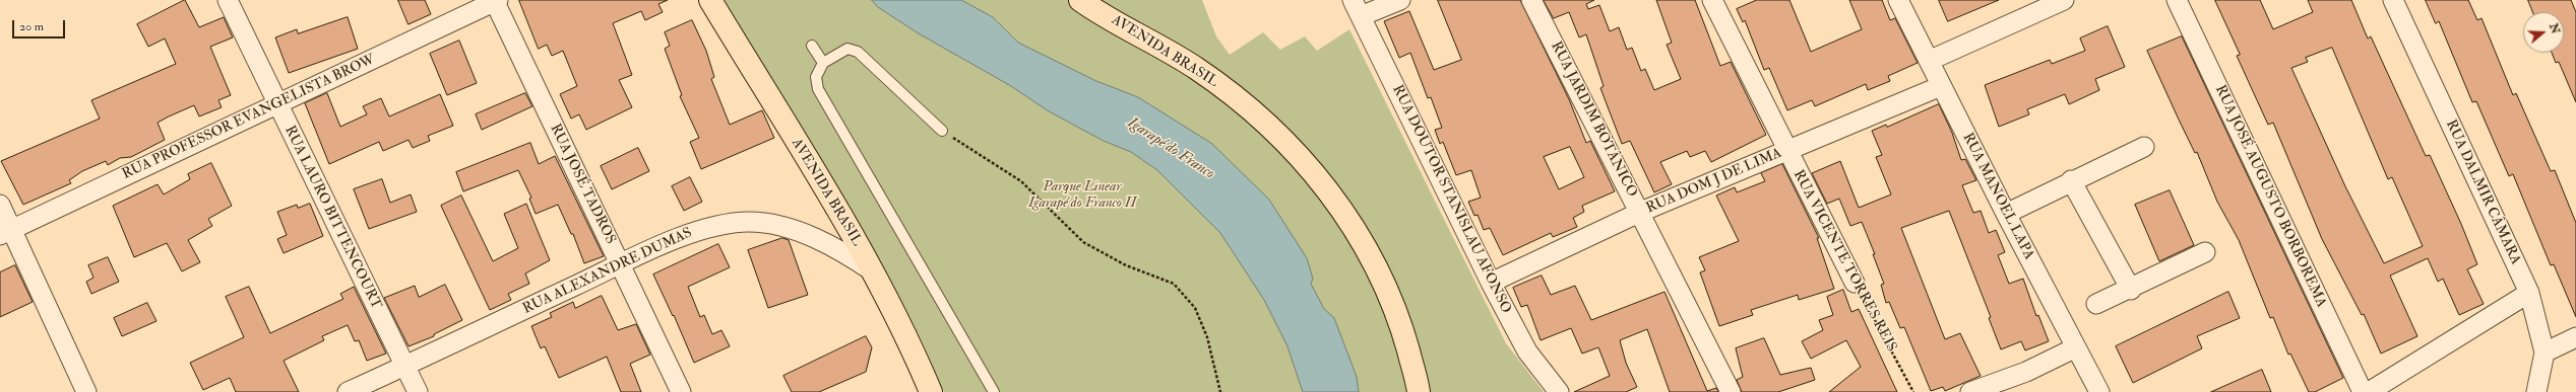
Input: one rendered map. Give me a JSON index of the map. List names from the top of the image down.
{
  "streets": {
    "highway": ["AVENIDA BRASIL"],
    "street": [
      "RUA PROFESSOR EVANGELISTA BROW",
      "RUA JARDIM BOTÂNICO",
      "RUA DOM J DE LIMA",
      "RUA JOSÉ TADROS",
      "RUA DALMIR CÂMARA",
      "RUA MANOEL LAPA",
      "RUA JOSÉ AUGUSTO BORBOREMA",
      "RUA DOUTOR STANISLAU AFONSO",
      "RUA LAURO BITTENCOURT",
      "RUA VICENTE TORRES REIS",
      "RUA ALEXANDRE DUMAS"
    ]
  },
  "crossings": [
    ["AVENIDA BRASIL", "RUA ALEXANDRE DUMAS"],
    ["RUA PROFESSOR EVANGELISTA BROW", "RUA JOSÉ TADROS"],
    ["RUA PROFESSOR EVANGELISTA BROW", "RUA LAURO BITTENCOURT"],
    ["RUA JARDIM BOTÂNICO", "RUA DOM J DE LIMA"],
    ["RUA DOM J DE LIMA", "RUA MANOEL LAPA"],
    ["RUA DOM J DE LIMA", "RUA DOUTOR STANISLAU AFONSO"],
    ["RUA DOM J DE LIMA", "RUA VICENTE TORRES REIS"],
    ["RUA JOSÉ TADROS", "RUA ALEXANDRE DUMAS"],
    ["RUA LAURO BITTENCOURT", "RUA ALEXANDRE DUMAS"]
  ],
  "water": ["Igarapé do Franco"],
  "parks": ["Parque Linear Igarapé do Franco II"],
  "scale_bar": "20 m",
  "north": "right"
}
